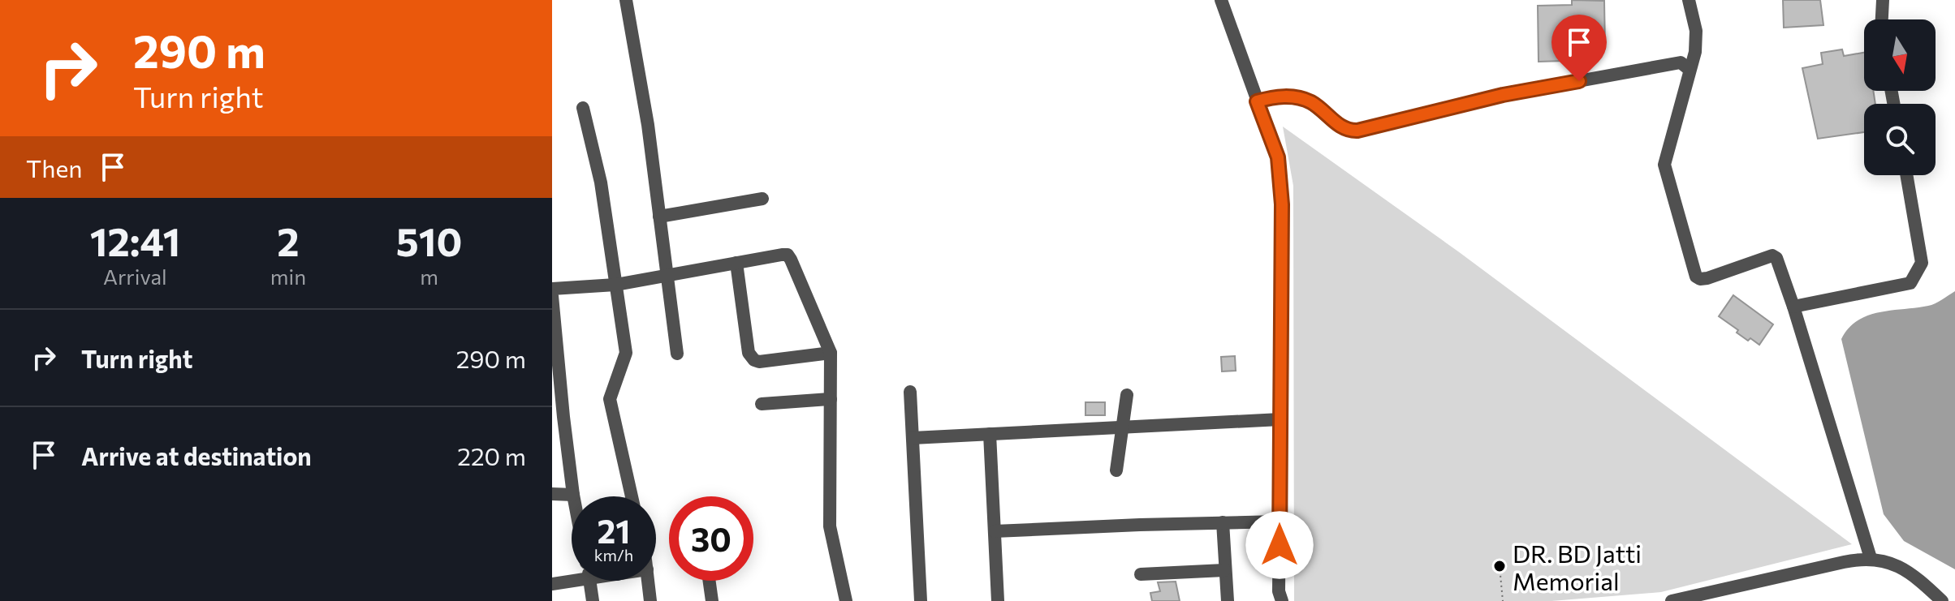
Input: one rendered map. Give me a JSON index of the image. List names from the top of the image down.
{
  "places": ["DR. BD Jatti Memorial"],
  "north": "bottom",
  "page": {
    "turn": ["290 m", "Turn right"],
    "then": "Then",
    "eta": [
      "12:41",
      "Arrival",
      "2",
      "min",
      "510",
      "m"
    ],
    "list": [
      {
        "name": "Turn right",
        "value": "290 m"
      },
      {
        "name": "Arrive at destination",
        "value": "220 m"
      }
    ],
    "speed": "21 km/h",
    "limit": "30"
  }
}
